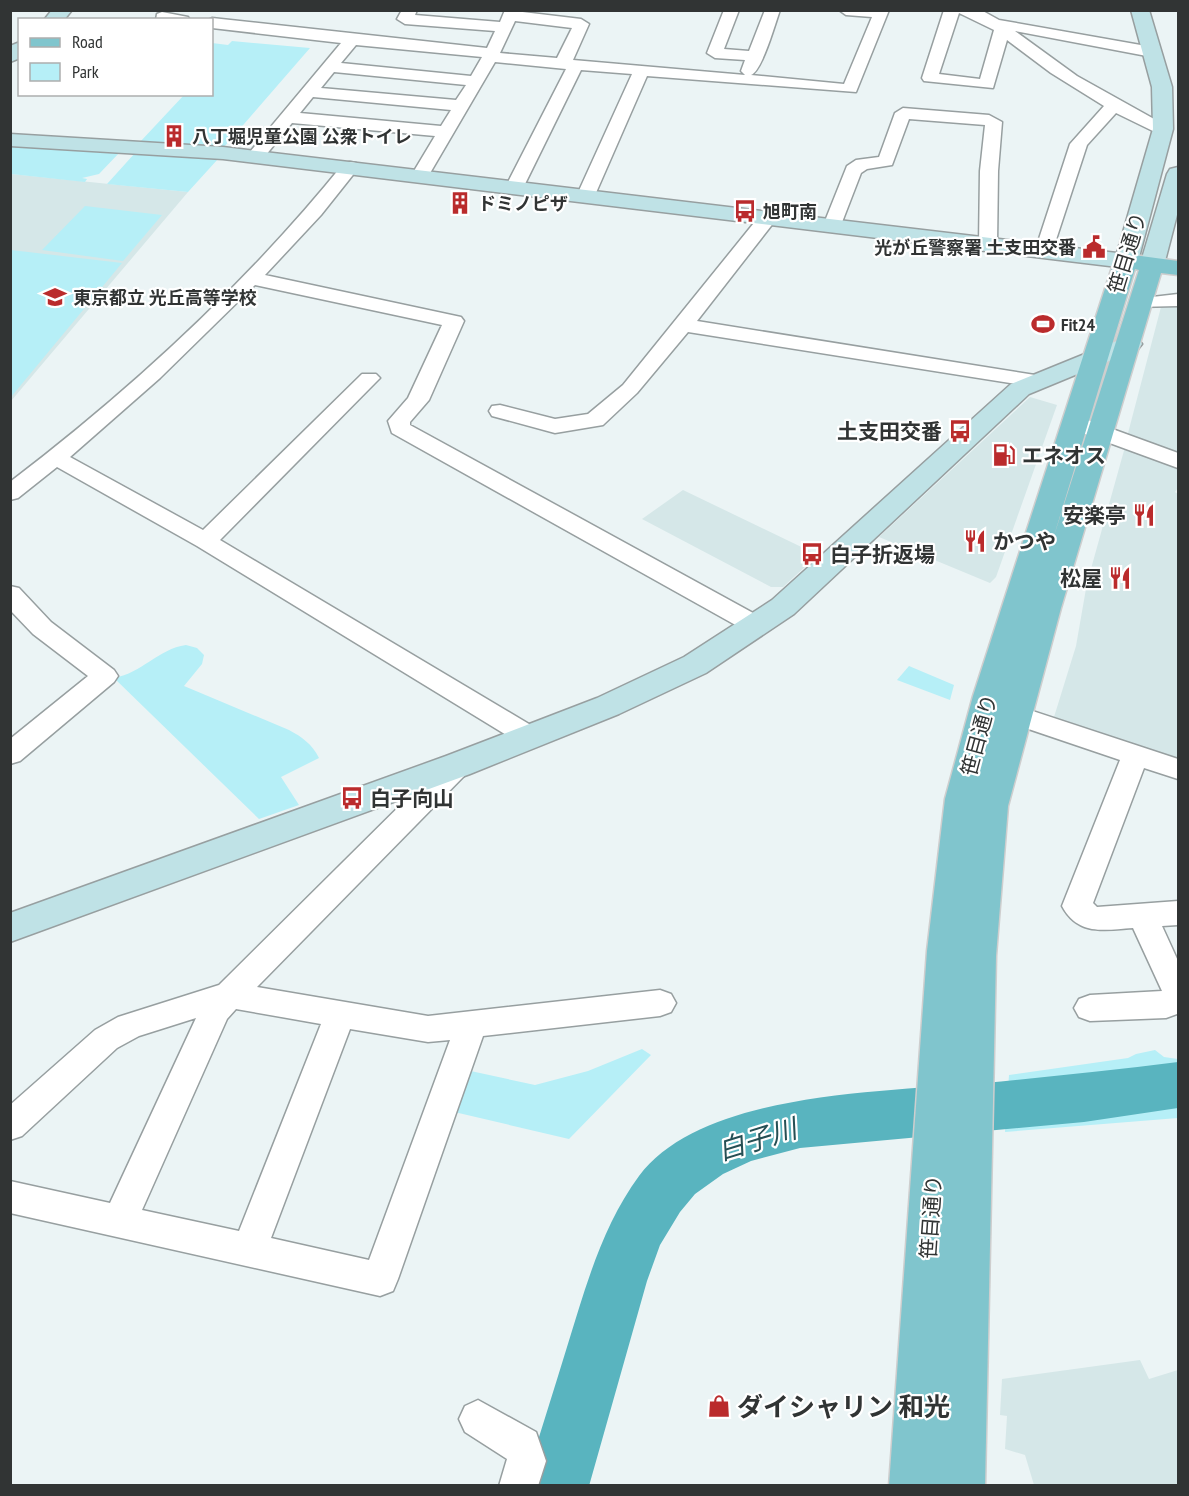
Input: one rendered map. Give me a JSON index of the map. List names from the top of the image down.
{
  "streets": {
    "main road": ["笹目通り"]
  },
  "water": ["白子川"],
  "places": {
    "building": ["八丁堀児童公園 公衆トイレ", "ドミノピザ"],
    "bus stop": [
      "旭町南",
      "土支田交番",
      "白子折返場",
      "白子向山"
    ],
    "public building": ["光が丘警察署 土支田交番"],
    "school or university": ["東京都立 光丘高等学校"],
    "sports": ["Fit24"],
    "fuel station": ["エネオス"],
    "restaurant": ["安楽亭", "かつや", "松屋"],
    "shop": ["ダイシャリン 和光"]
  },
  "legend": ["Road", "Park"]
}
